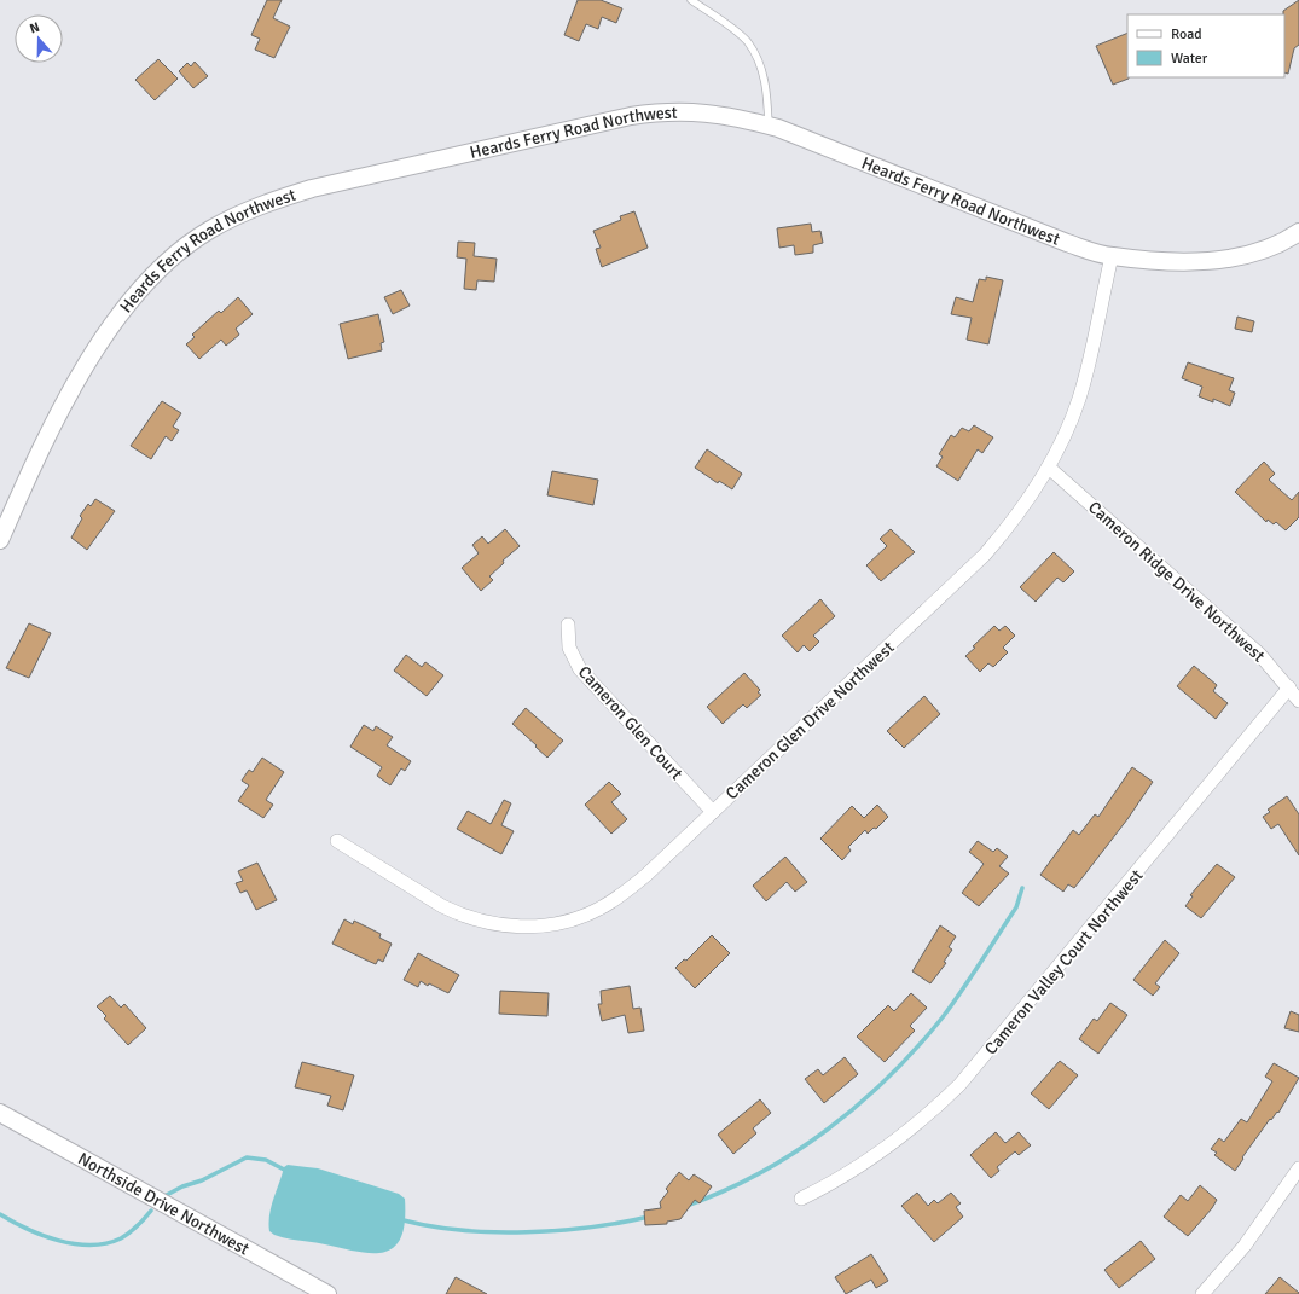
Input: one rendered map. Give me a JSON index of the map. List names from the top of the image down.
{
  "streets": {
    "street": [
      "Heards Ferry Road Northwest",
      "Cameron Ridge Drive Northwest",
      "Cameron Glen Drive Northwest",
      "Cameron Glen Court",
      "Cameron Valley Court Northwest",
      "Northside Drive Northwest"
    ]
  },
  "crossings": [
    ["Heards Ferry Road Northwest", "Cameron Glen Drive Northwest"],
    ["Cameron Ridge Drive Northwest", "Cameron Glen Drive Northwest"],
    ["Cameron Ridge Drive Northwest", "Cameron Valley Court Northwest"],
    ["Cameron Glen Drive Northwest", "Cameron Glen Court"]
  ],
  "legend": ["Road", "Water"],
  "north": "top"
}
